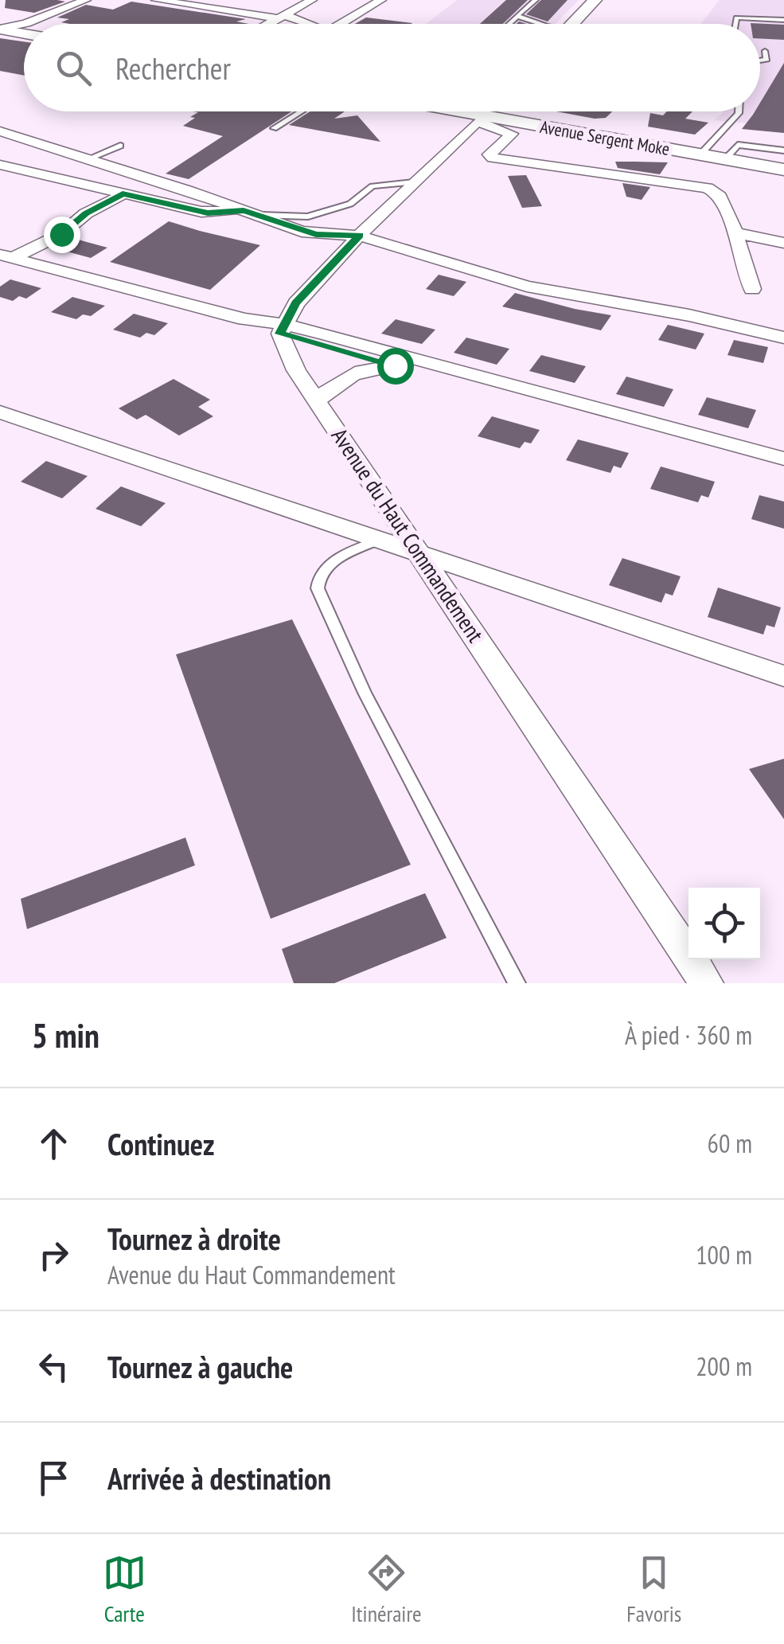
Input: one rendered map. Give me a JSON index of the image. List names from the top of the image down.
{
  "streets": {
    "main road": ["Avenue Sergent Moke"],
    "street": ["Avenue du Haut Commandement"]
  },
  "page": {
    "search": "Rechercher",
    "heading": ["5 min", "À pied · 360 m"],
    "list": [
      ["Continuez", "60 m"],
      ["Tournez à droite", "Avenue du Haut Commandement", "100 m"],
      ["Tournez à gauche", "200 m"],
      "Arrivée à destination"
    ],
    "nav": ["Carte", "Itinéraire", "Favoris"]
  }
}
